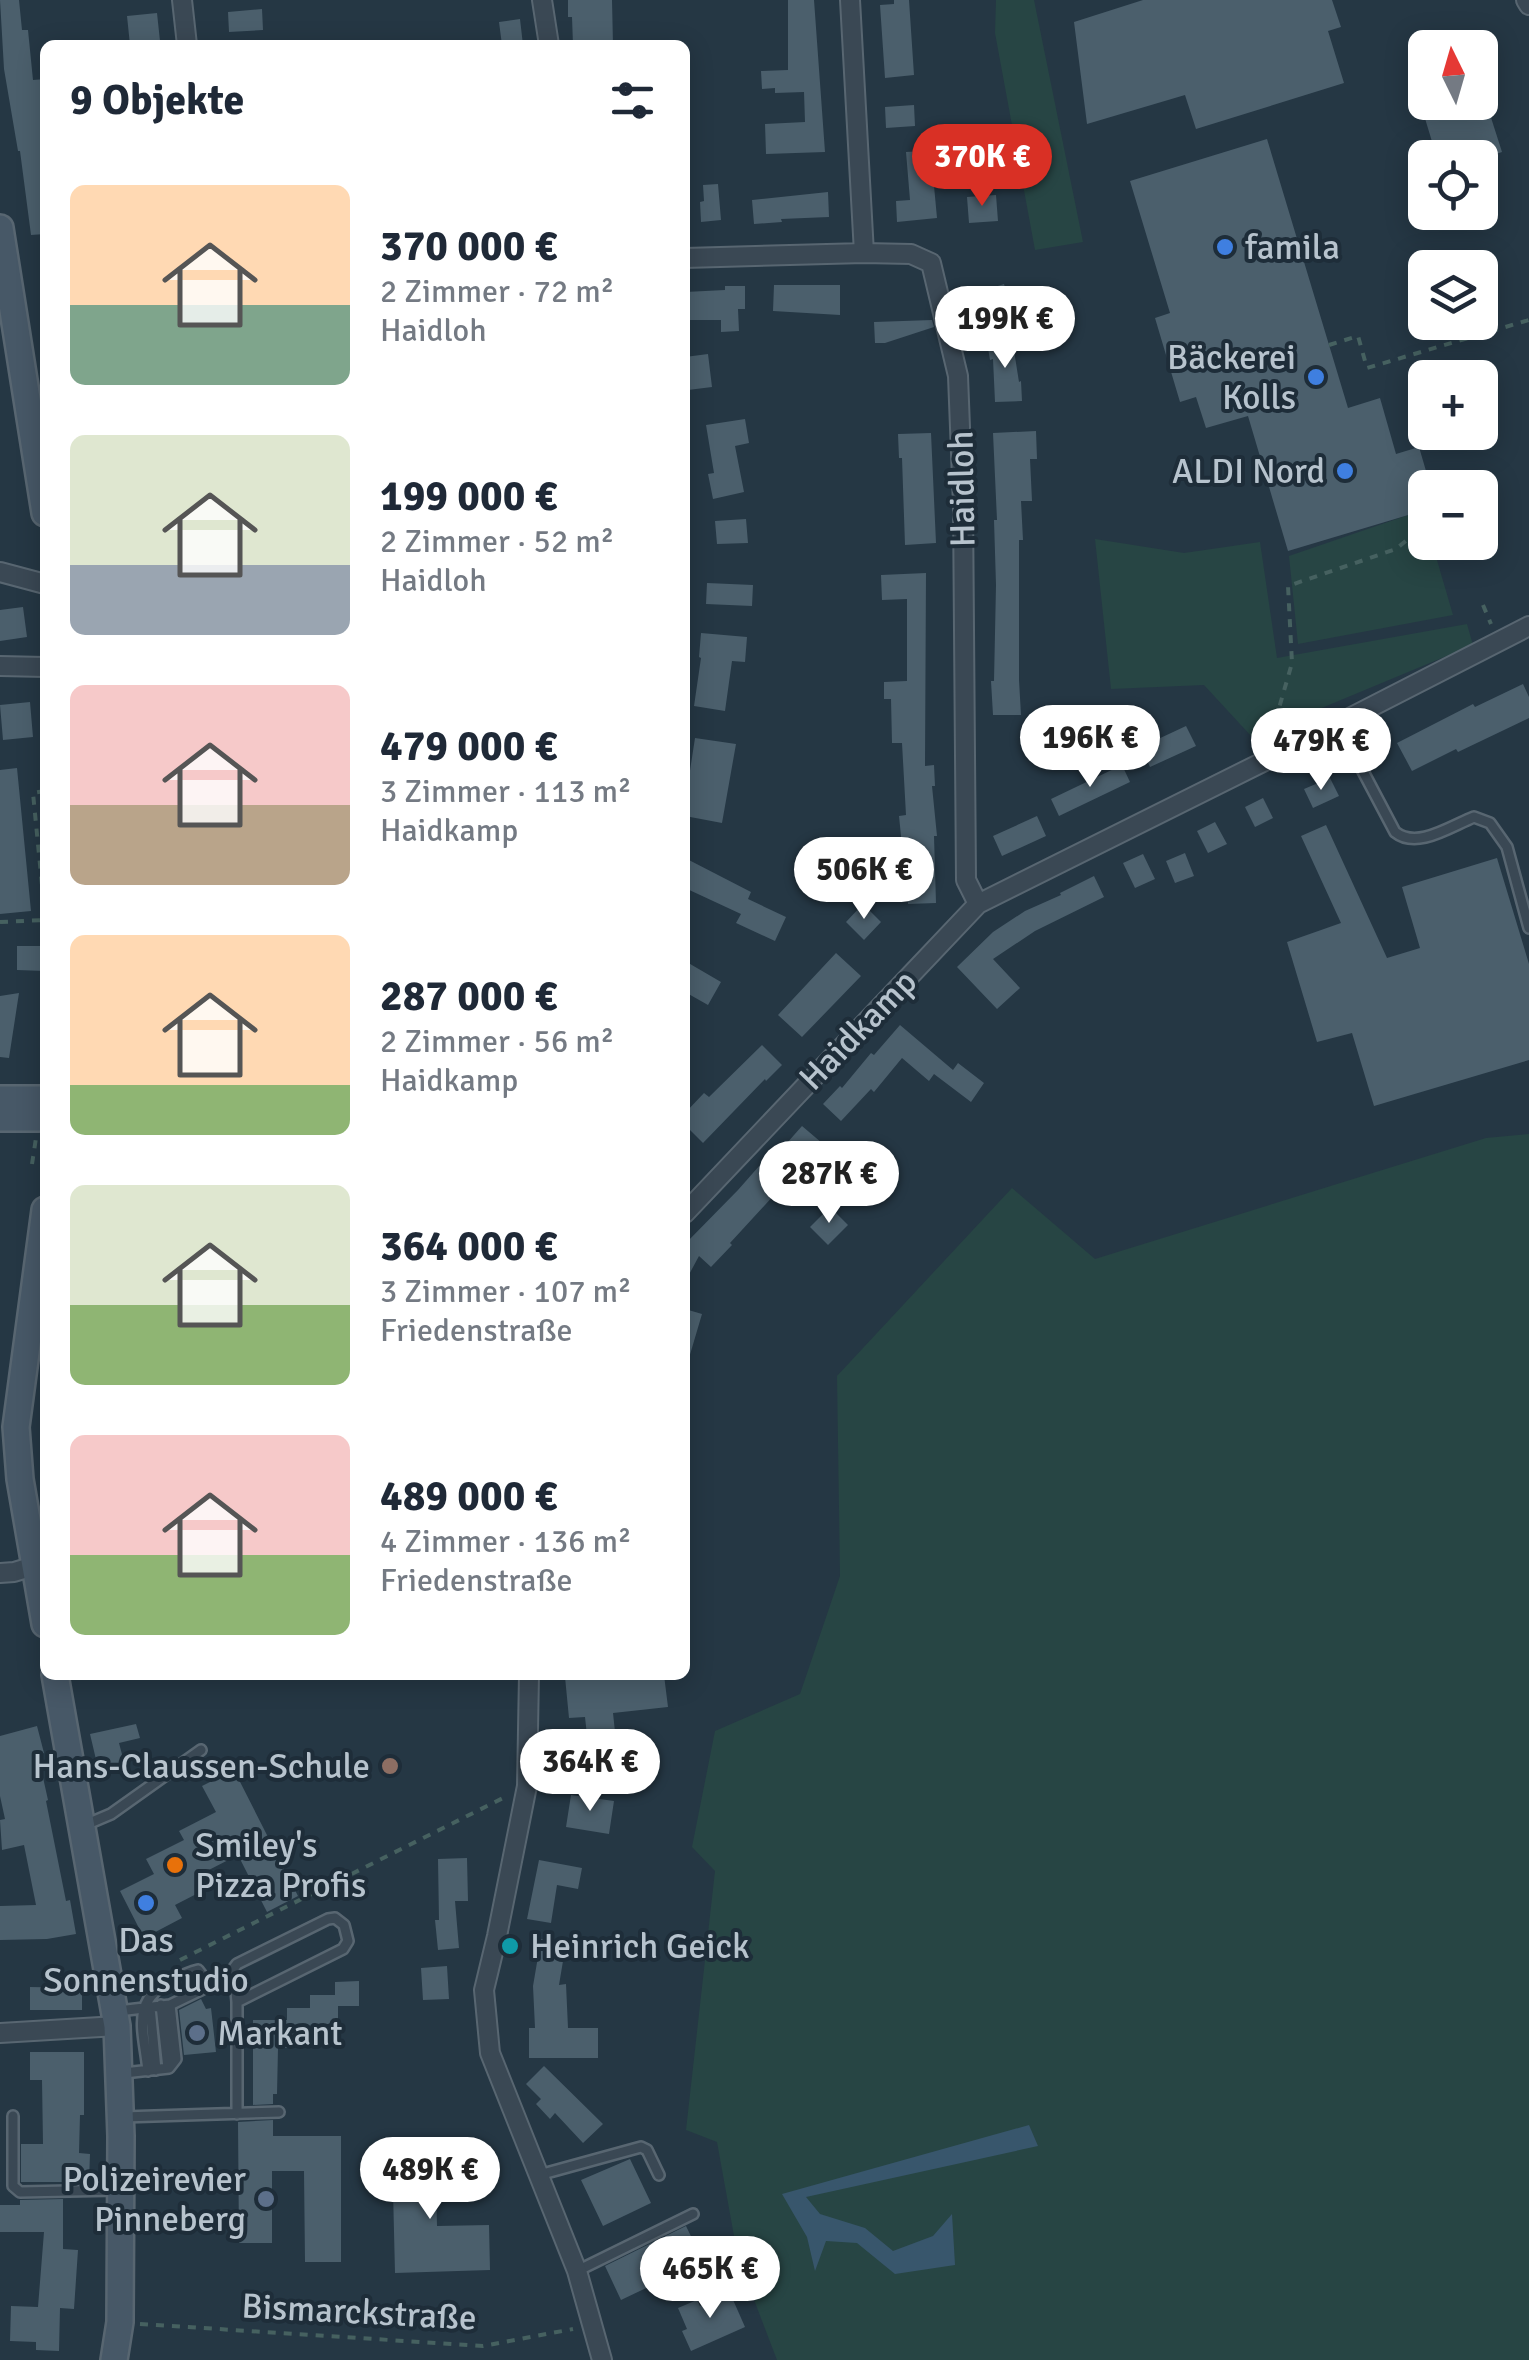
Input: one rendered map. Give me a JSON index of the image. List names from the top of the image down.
{
  "streets": {
    "street": ["Haidloh", "Haidkamp"],
    "path": ["Bismarckstraße"]
  },
  "crossings": [
    ["Haidloh", "Haidkamp"]
  ],
  "places": [
    "famila",
    "Bäckerei Kolls",
    "ALDI Nord",
    "Hans-Claussen-Schule",
    "Smiley's Pizza Profis",
    "Das Sonnenstudio",
    "Heinrich Geick",
    "Markant",
    "Polizeirevier Pinneberg"
  ],
  "north": "top",
  "page": {
    "map_buttons": ["+", "−"],
    "heading": "9 Objekte",
    "price": [
      "370K €",
      "199K €",
      "196K €",
      "479K €",
      "506K €",
      "287K €",
      "364K €",
      "489K €",
      "465K €"
    ],
    "list": [
      {
        "name": "370 000 €",
        "note": "2 Zimmer · 72 m² · Haidloh"
      },
      {
        "name": "199 000 €",
        "note": "2 Zimmer · 52 m² · Haidloh"
      },
      {
        "name": "479 000 €",
        "note": "3 Zimmer · 113 m² · Haidkamp"
      },
      {
        "name": "287 000 €",
        "note": "2 Zimmer · 56 m² · Haidkamp"
      },
      {
        "name": "364 000 €",
        "note": "3 Zimmer · 107 m² · Friedenstraße"
      },
      {
        "name": "489 000 €",
        "note": "4 Zimmer · 136 m² · Friedenstraße"
      }
    ]
  }
}
